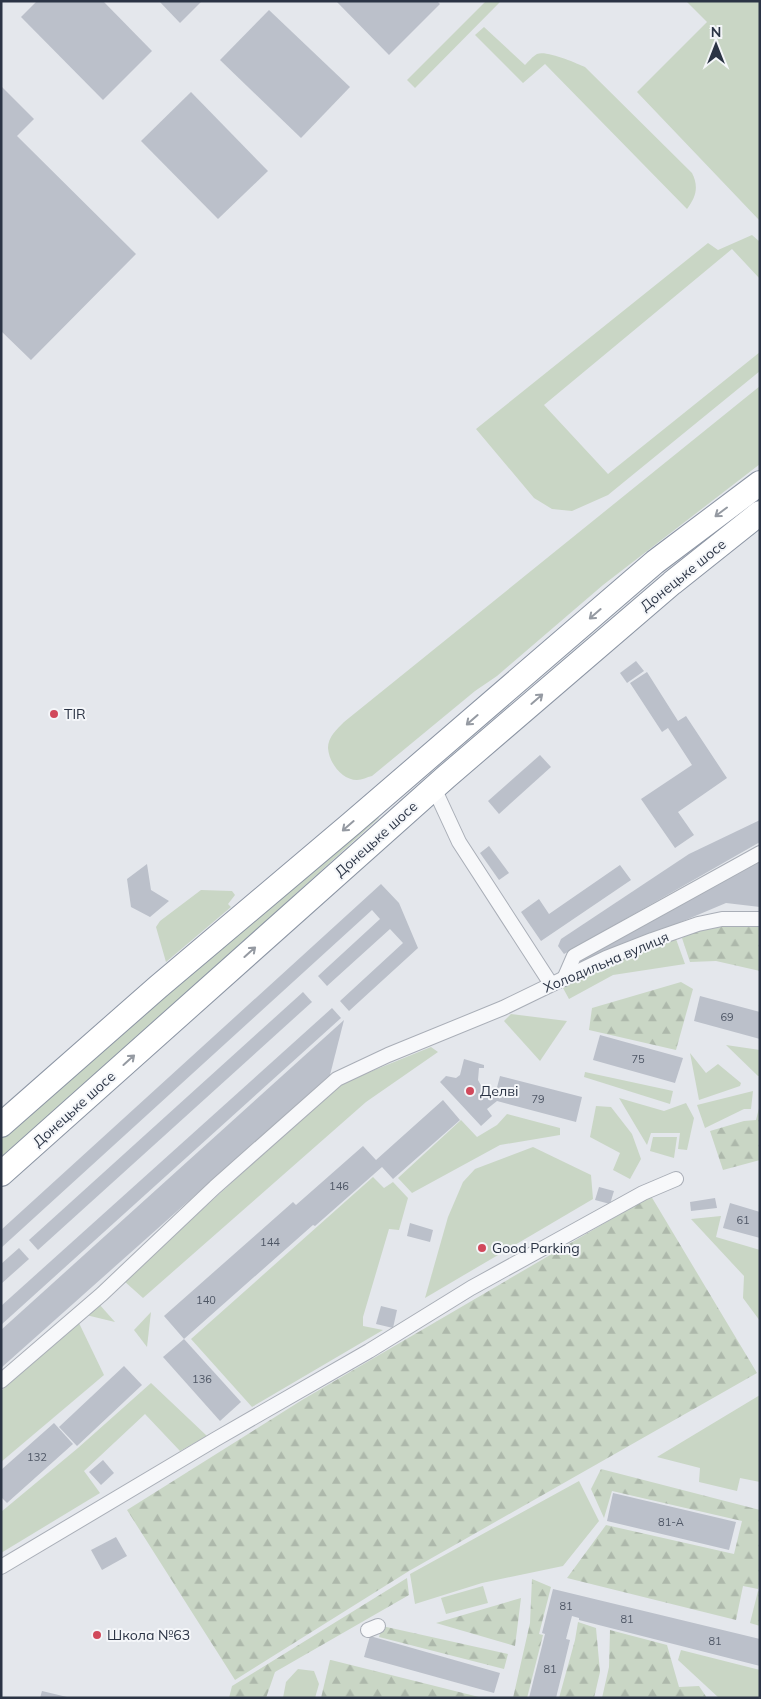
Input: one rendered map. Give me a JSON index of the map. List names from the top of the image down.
{
  "streets": {
    "highway": ["Донецьке шосе"],
    "street": ["Холодильна вулиця"]
  },
  "places": [
    "TIR",
    "Делві",
    "Good Parking",
    "Школа №63"
  ],
  "house_numbers": [
    "69",
    "75",
    "79",
    "146",
    "61",
    "144",
    "140",
    "136",
    "132",
    "81-А",
    "81",
    "81",
    "81",
    "81"
  ],
  "north": "top"
}
